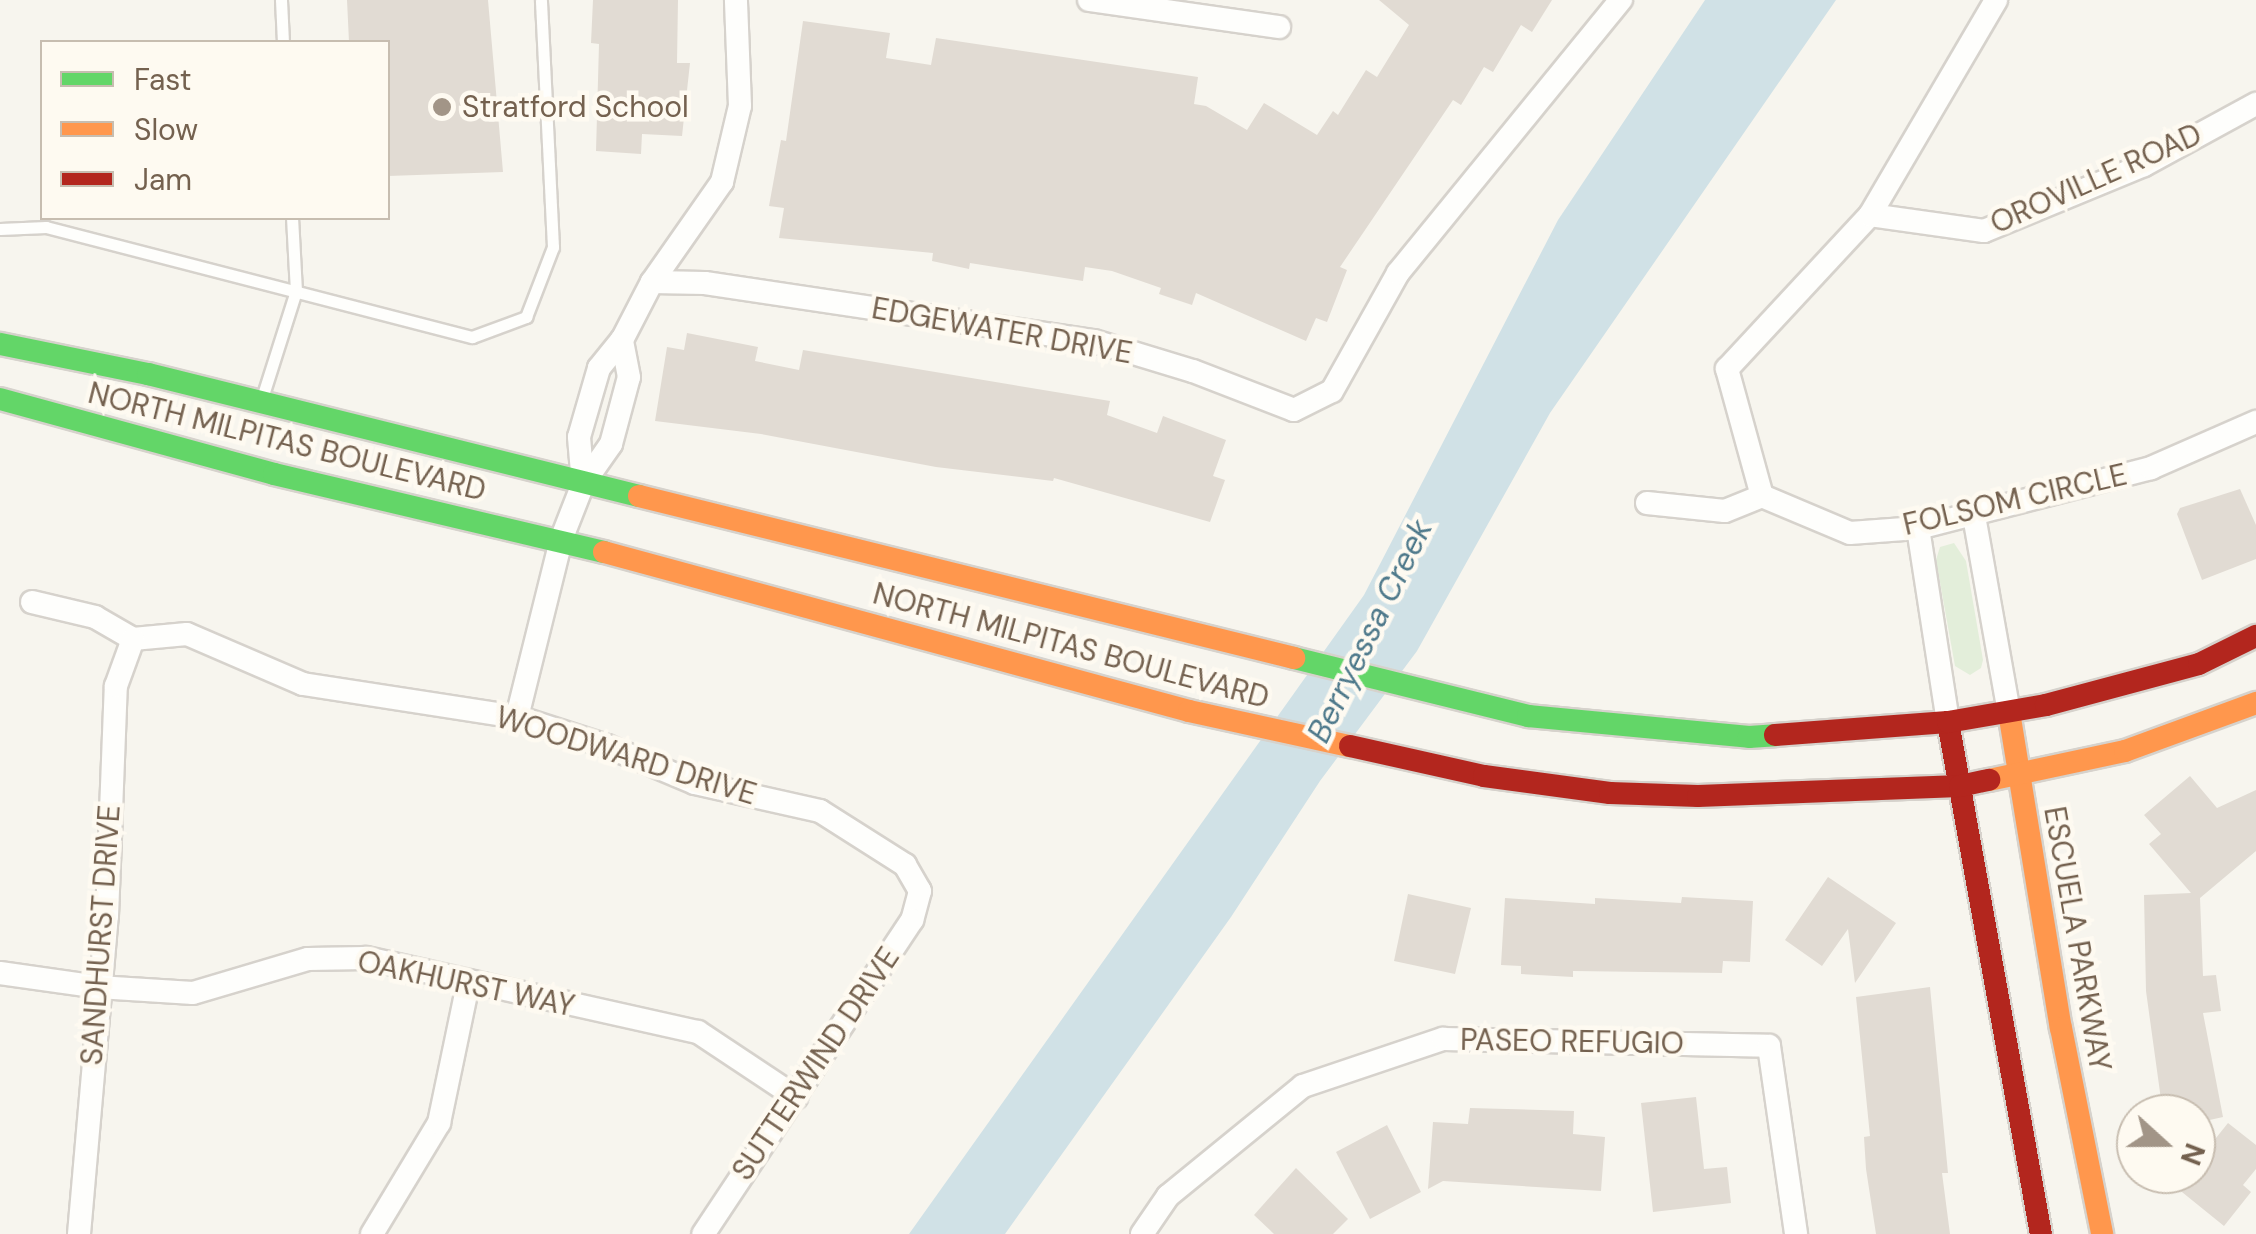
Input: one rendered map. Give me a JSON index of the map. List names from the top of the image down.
{
  "streets": {
    "main road": ["NORTH MILPITAS BOULEVARD", "ESCUELA PARKWAY"],
    "street": [
      "OROVILLE ROAD",
      "EDGEWATER DRIVE",
      "FOLSOM CIRCLE",
      "WOODWARD DRIVE",
      "SANDHURST DRIVE",
      "OAKHURST WAY",
      "PASEO REFUGIO",
      "SUTTERWIND DRIVE"
    ]
  },
  "crossings": [
    ["NORTH MILPITAS BOULEVARD", "ESCUELA PARKWAY"],
    ["WOODWARD DRIVE", "SANDHURST DRIVE"],
    ["WOODWARD DRIVE", "SUTTERWIND DRIVE"],
    ["SANDHURST DRIVE", "OAKHURST WAY"],
    ["OAKHURST WAY", "SUTTERWIND DRIVE"]
  ],
  "water": ["Berryessa Creek"],
  "places": ["Stratford School"],
  "legend": ["Fast", "Slow", "Jam"],
  "north": "right"
}
